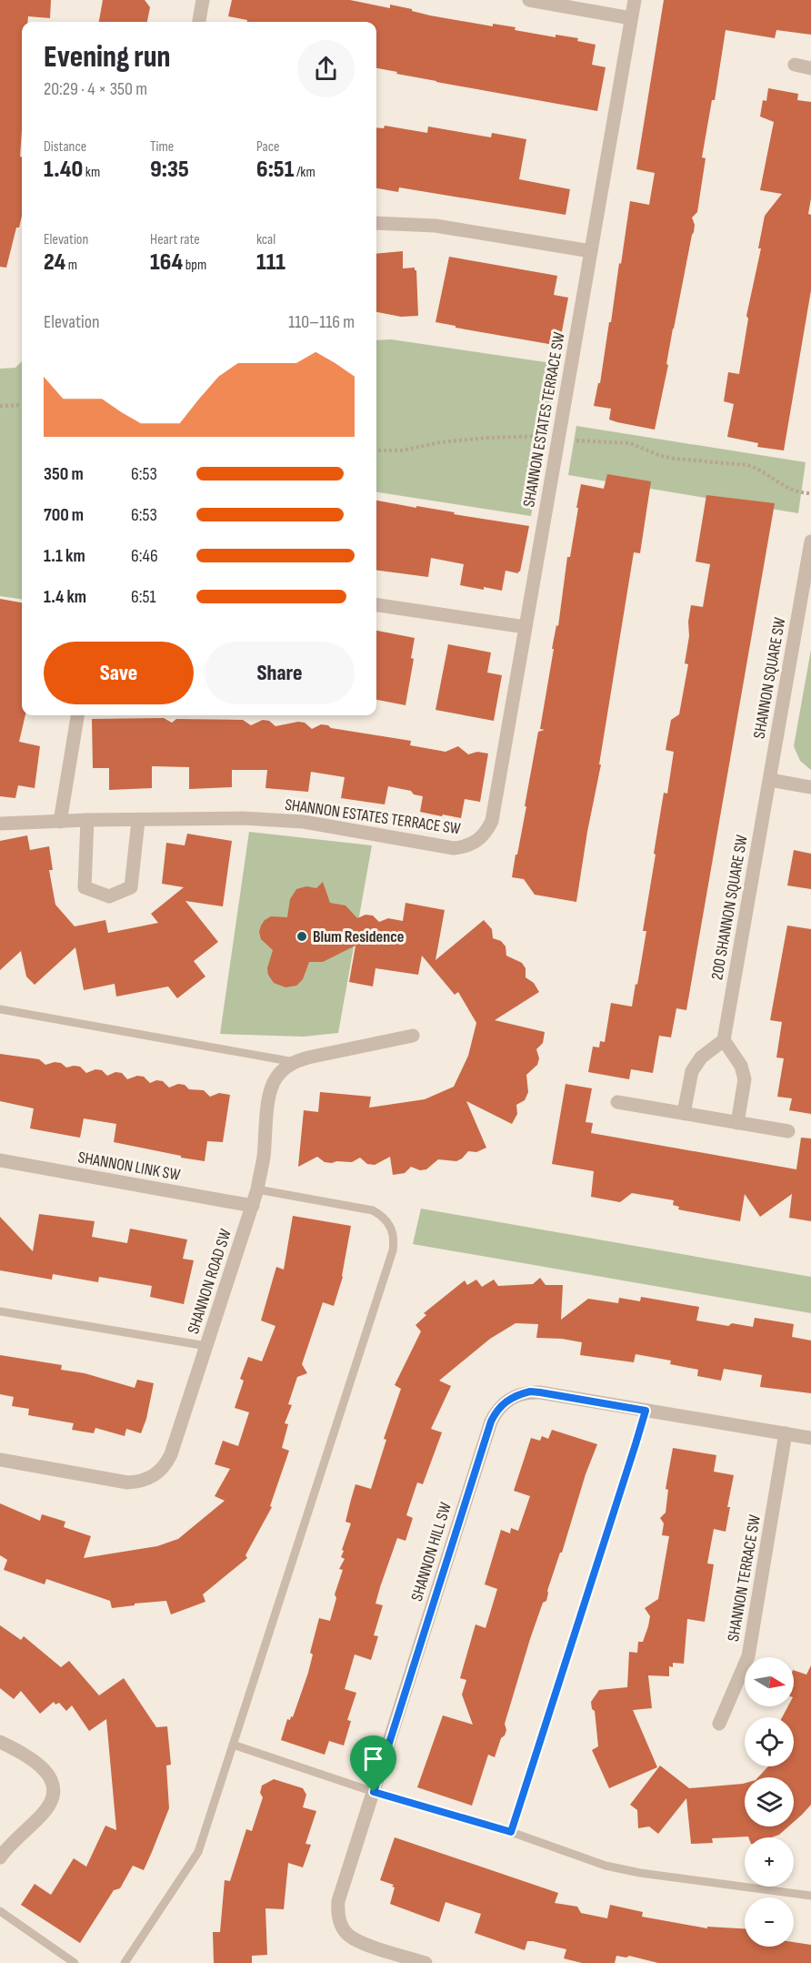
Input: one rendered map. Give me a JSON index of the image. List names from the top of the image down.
{
  "streets": {
    "street": [
      "SHANNON ESTATES TERRACE SW",
      "SHANNON SQUARE SW",
      "200 SHANNON SQUARE SW",
      "SHANNON LINK SW",
      "SHANNON ROAD SW",
      "SHANNON HILL SW",
      "SHANNON TERRACE SW"
    ]
  },
  "crossings": [
    ["SHANNON SQUARE SW", "200 SHANNON SQUARE SW"],
    ["SHANNON LINK SW", "SHANNON ROAD SW"],
    ["SHANNON HILL SW", "SHANNON TERRACE SW"]
  ],
  "places": ["Blum Residence"],
  "north": "right",
  "page": {
    "heading": ["Evening run", "20:29 · 4 × 350 m"],
    "stats": [
      ["Distance", "1.40 km"],
      ["Time", "9:35"],
      ["Pace", "6:51 /km"],
      ["Elevation", "24 m"],
      ["Heart rate", "164 bpm"],
      ["kcal", "111"]
    ],
    "chart": ["Elevation", "110–116 m"],
    "list": [
      {
        "name": "350 m",
        "note": "6:53"
      },
      {
        "name": "700 m",
        "note": "6:53"
      },
      {
        "name": "1.1 km",
        "note": "6:46"
      },
      {
        "name": "1.4 km",
        "note": "6:51"
      }
    ],
    "buttons": ["Save", "Share"],
    "map_buttons": ["+", "−"]
  }
}
